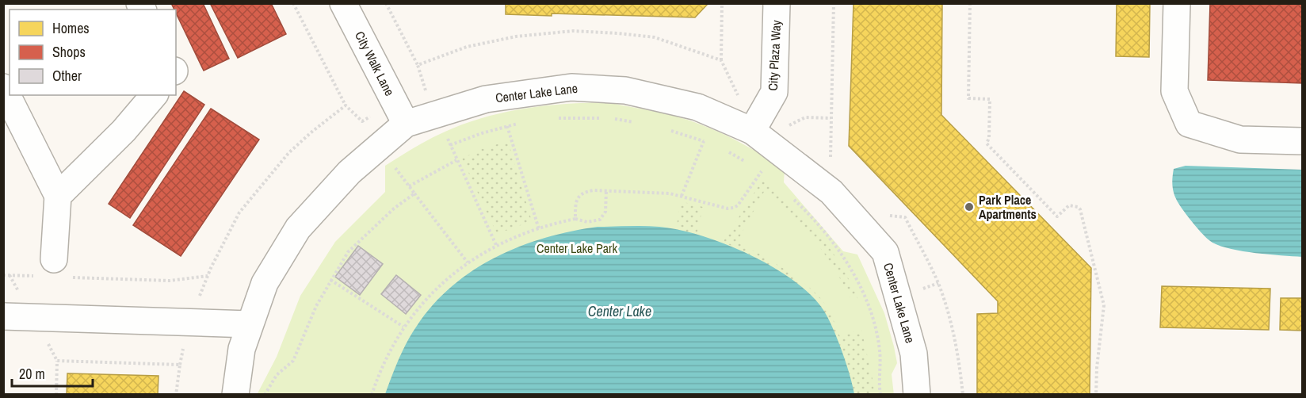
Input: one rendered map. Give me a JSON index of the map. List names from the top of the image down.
{
  "streets": {
    "street": ["City Plaza Way", "City Walk Lane", "Center Lake Lane"]
  },
  "crossings": [
    ["City Plaza Way", "Center Lake Lane"],
    ["City Walk Lane", "Center Lake Lane"]
  ],
  "water": ["Center Lake"],
  "parks": ["Center Lake Park"],
  "places": ["Park Place Apartments"],
  "legend": ["Homes", "Shops", "Other"],
  "scale_bar": "20 m"
}
